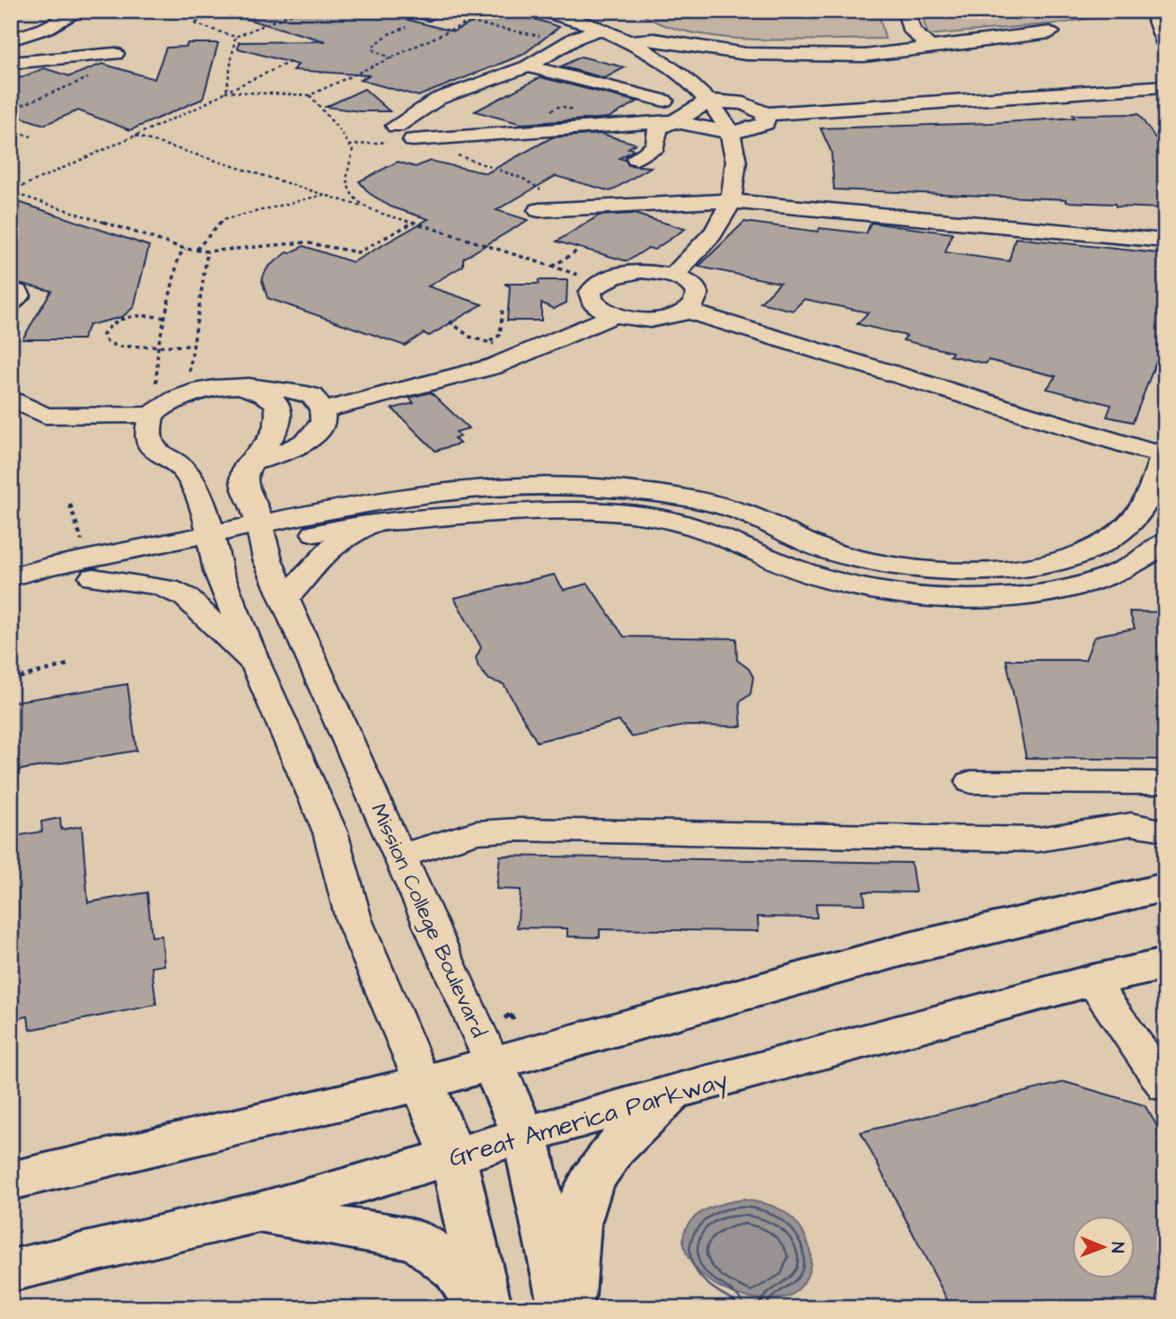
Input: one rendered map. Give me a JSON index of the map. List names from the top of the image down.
{
  "streets": {
    "main road": ["Mission College Boulevard", "Great America Parkway"]
  },
  "crossings": [
    ["Mission College Boulevard", "Great America Parkway"]
  ],
  "north": "right"
}
